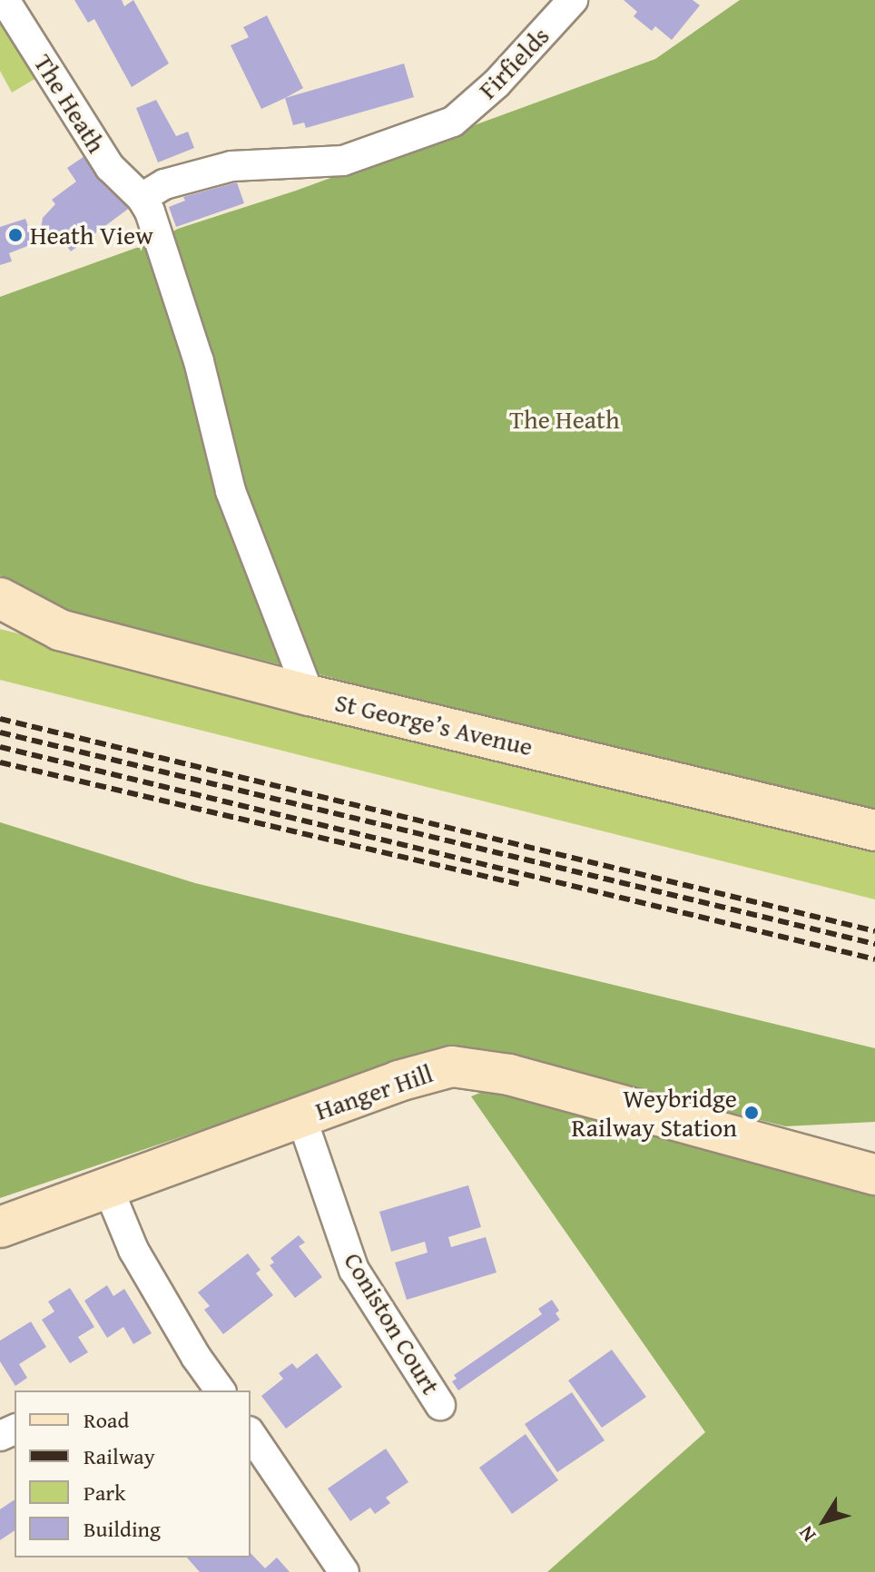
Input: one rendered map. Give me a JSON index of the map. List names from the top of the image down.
{
  "streets": {
    "main road": ["St George’s Avenue", "Hanger Hill"],
    "street": ["Firfields", "The Heath", "Coniston Court"]
  },
  "crossings": [
    ["Firfields", "The Heath"],
    ["The Heath", "St George’s Avenue"],
    ["Hanger Hill", "Coniston Court"]
  ],
  "parks": ["The Heath"],
  "places": ["Heath View", "Weybridge Railway Station"],
  "legend": [
    "Road",
    "Railway",
    "Park",
    "Building"
  ],
  "north": "bottom left"
}
